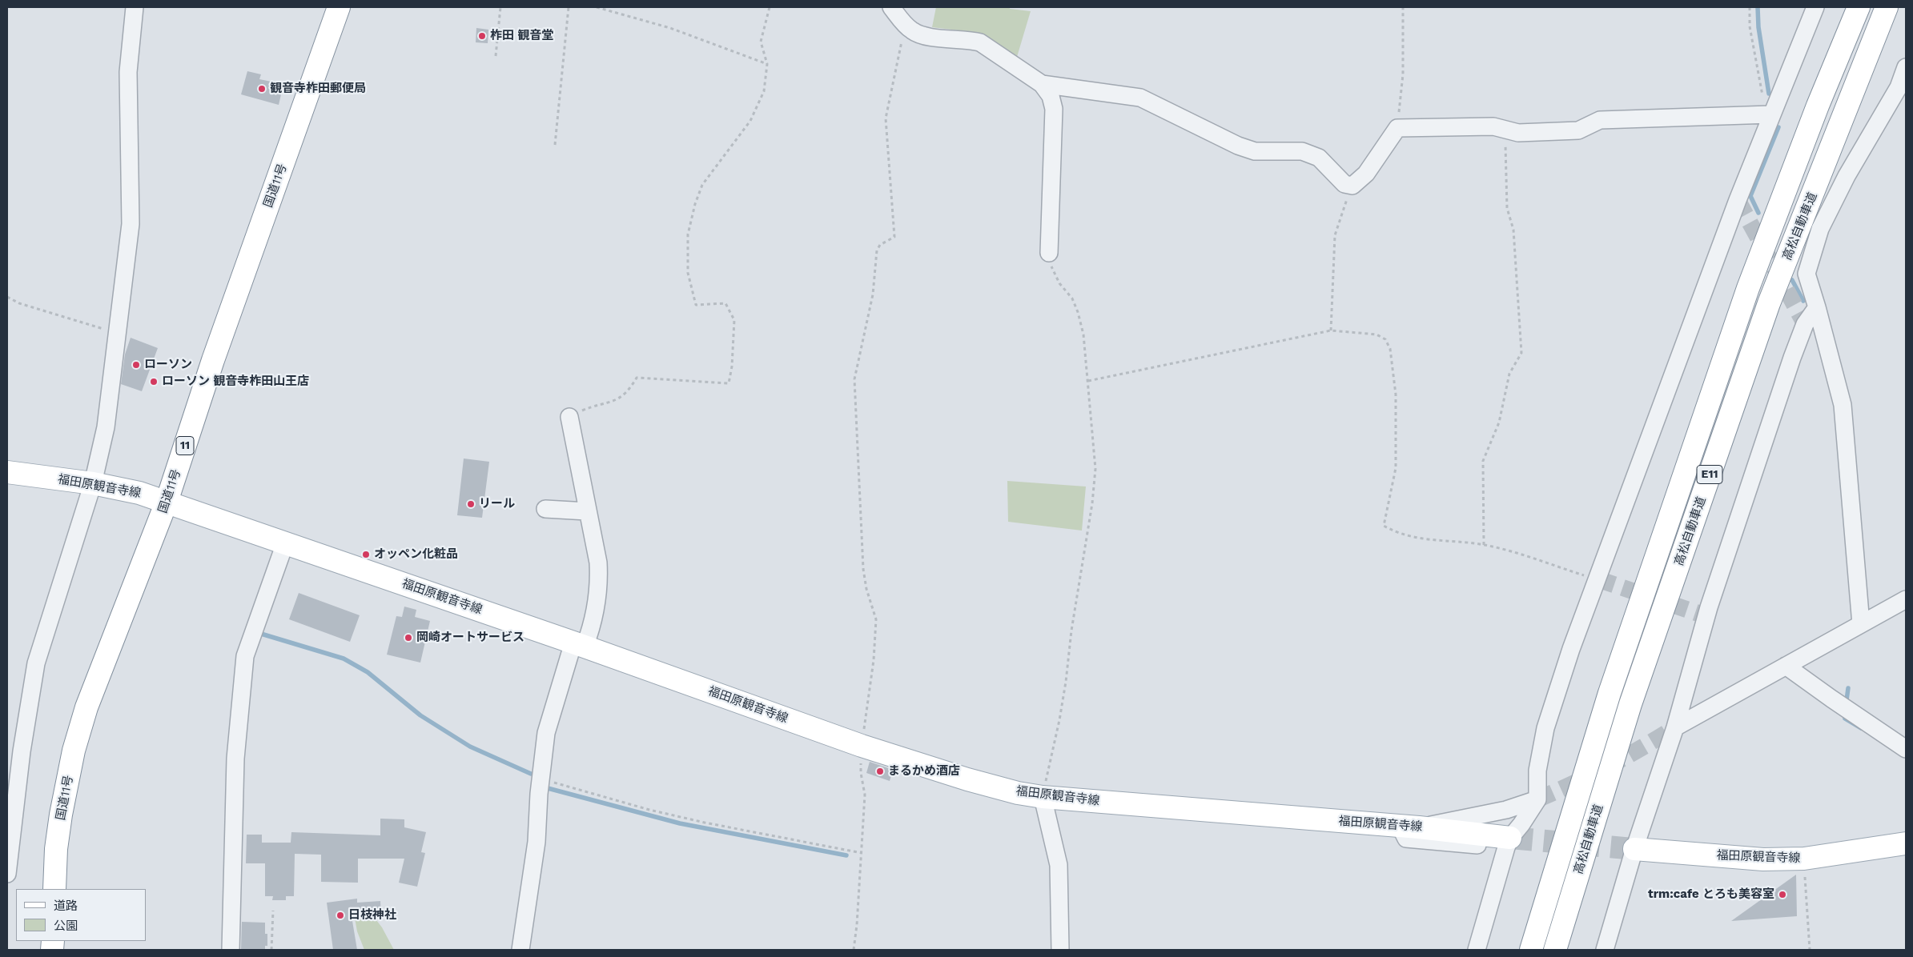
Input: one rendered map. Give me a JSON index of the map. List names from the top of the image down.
{
  "streets": {
    "main road": [
      "国道11号",
      "高松自動車道",
      "11",
      "E11",
      "福田原観音寺線"
    ]
  },
  "crossings": [
    ["国道11号", "福田原観音寺線"]
  ],
  "places": [
    "柞田 観音堂",
    "観音寺柞田郵便局",
    "ローソン",
    "ローソン 観音寺柞田山王店",
    "リール",
    "オッペン化粧品",
    "岡崎オートサービス",
    "まるかめ酒店",
    "trm:cafe とろも美容室",
    "日枝神社"
  ],
  "legend": ["道路", "公園"]
}
